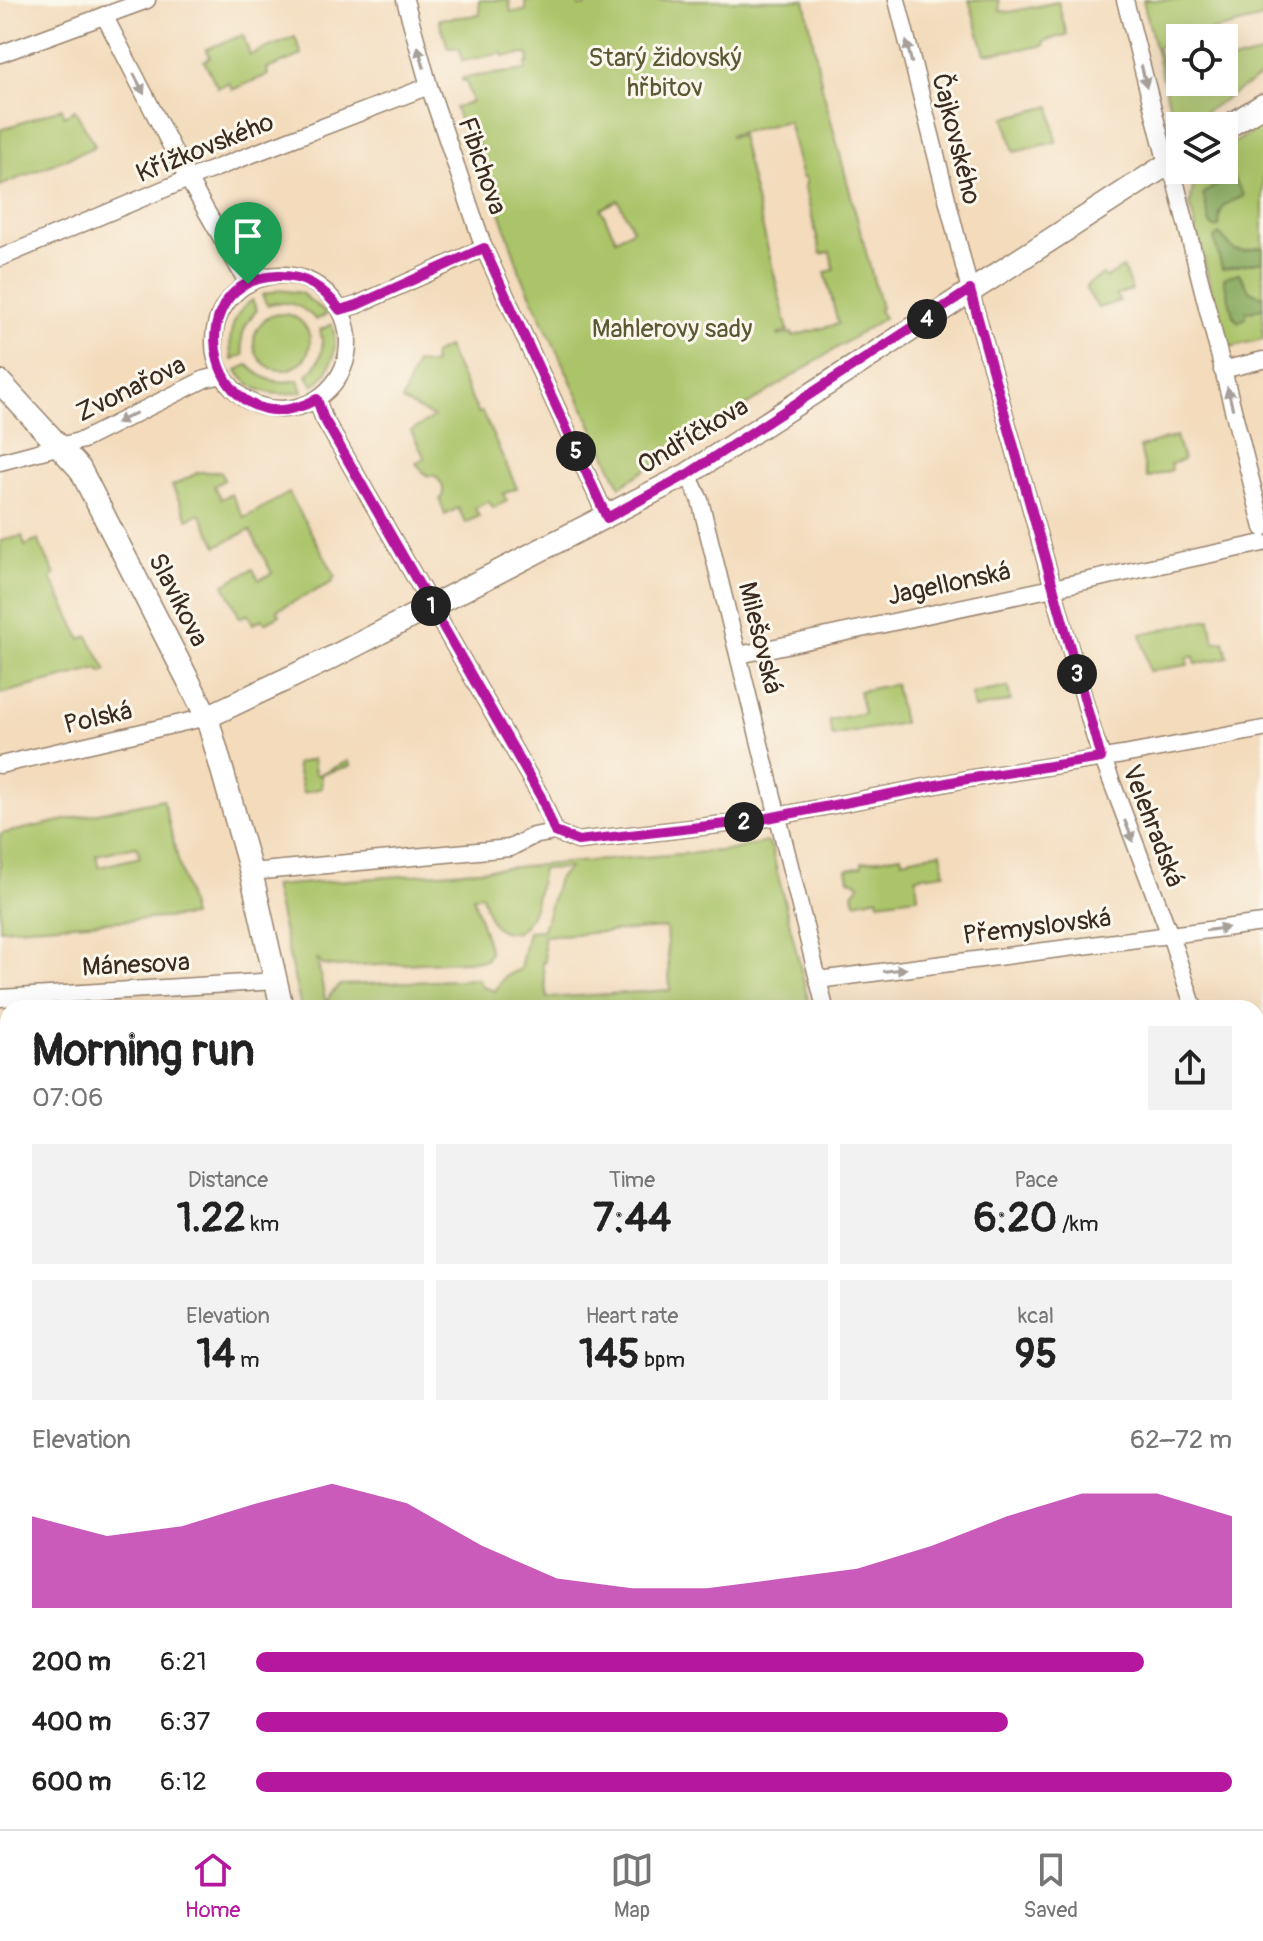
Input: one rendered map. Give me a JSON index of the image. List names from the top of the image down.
{
  "streets": {
    "street": [
      "Čajkovského",
      "Křížkovského",
      "Fibichova",
      "Zvonařova",
      "Ondříčkova",
      "Jagellonská",
      "Slavíkova",
      "Milešovská",
      "Polská",
      "Velehradská",
      "Přemyslovská",
      "Mánesova"
    ]
  },
  "crossings": [
    ["Čajkovského", "Ondříčkova"],
    ["Čajkovského", "Velehradská"],
    ["Křížkovského", "Fibichova"],
    ["Fibichova", "Ondříčkova"],
    ["Zvonařova", "Slavíkova"],
    ["Ondříčkova", "Slavíkova"],
    ["Ondříčkova", "Milešovská"],
    ["Ondříčkova", "Polská"],
    ["Ondříčkova", "Velehradská"],
    ["Jagellonská", "Milešovská"],
    ["Jagellonská", "Velehradská"],
    ["Slavíkova", "Polská"],
    ["Slavíkova", "Mánesova"],
    ["Milešovská", "Přemyslovská"],
    ["Velehradská", "Přemyslovská"]
  ],
  "one_way": ["Čajkovského", "Zvonařova", "Přemyslovská"],
  "parks": ["Starý židovský hřbitov", "Mahlerovy sady"],
  "page": {
    "pins": [
      "4",
      "5",
      "1",
      "3",
      "2"
    ],
    "heading": ["Morning run", "07:06"],
    "stats": [
      ["Distance", "1.22 km"],
      ["Time", "7:44"],
      ["Pace", "6:20 /km"],
      ["Elevation", "14 m"],
      ["Heart rate", "145 bpm"],
      ["kcal", "95"]
    ],
    "chart": ["Elevation", "62–72 m"],
    "list": [
      {
        "name": "200 m",
        "note": "6:21"
      },
      {
        "name": "400 m",
        "note": "6:37"
      },
      {
        "name": "600 m",
        "note": "6:12"
      }
    ],
    "tabs": ["Home", "Map", "Saved"]
  }
}
